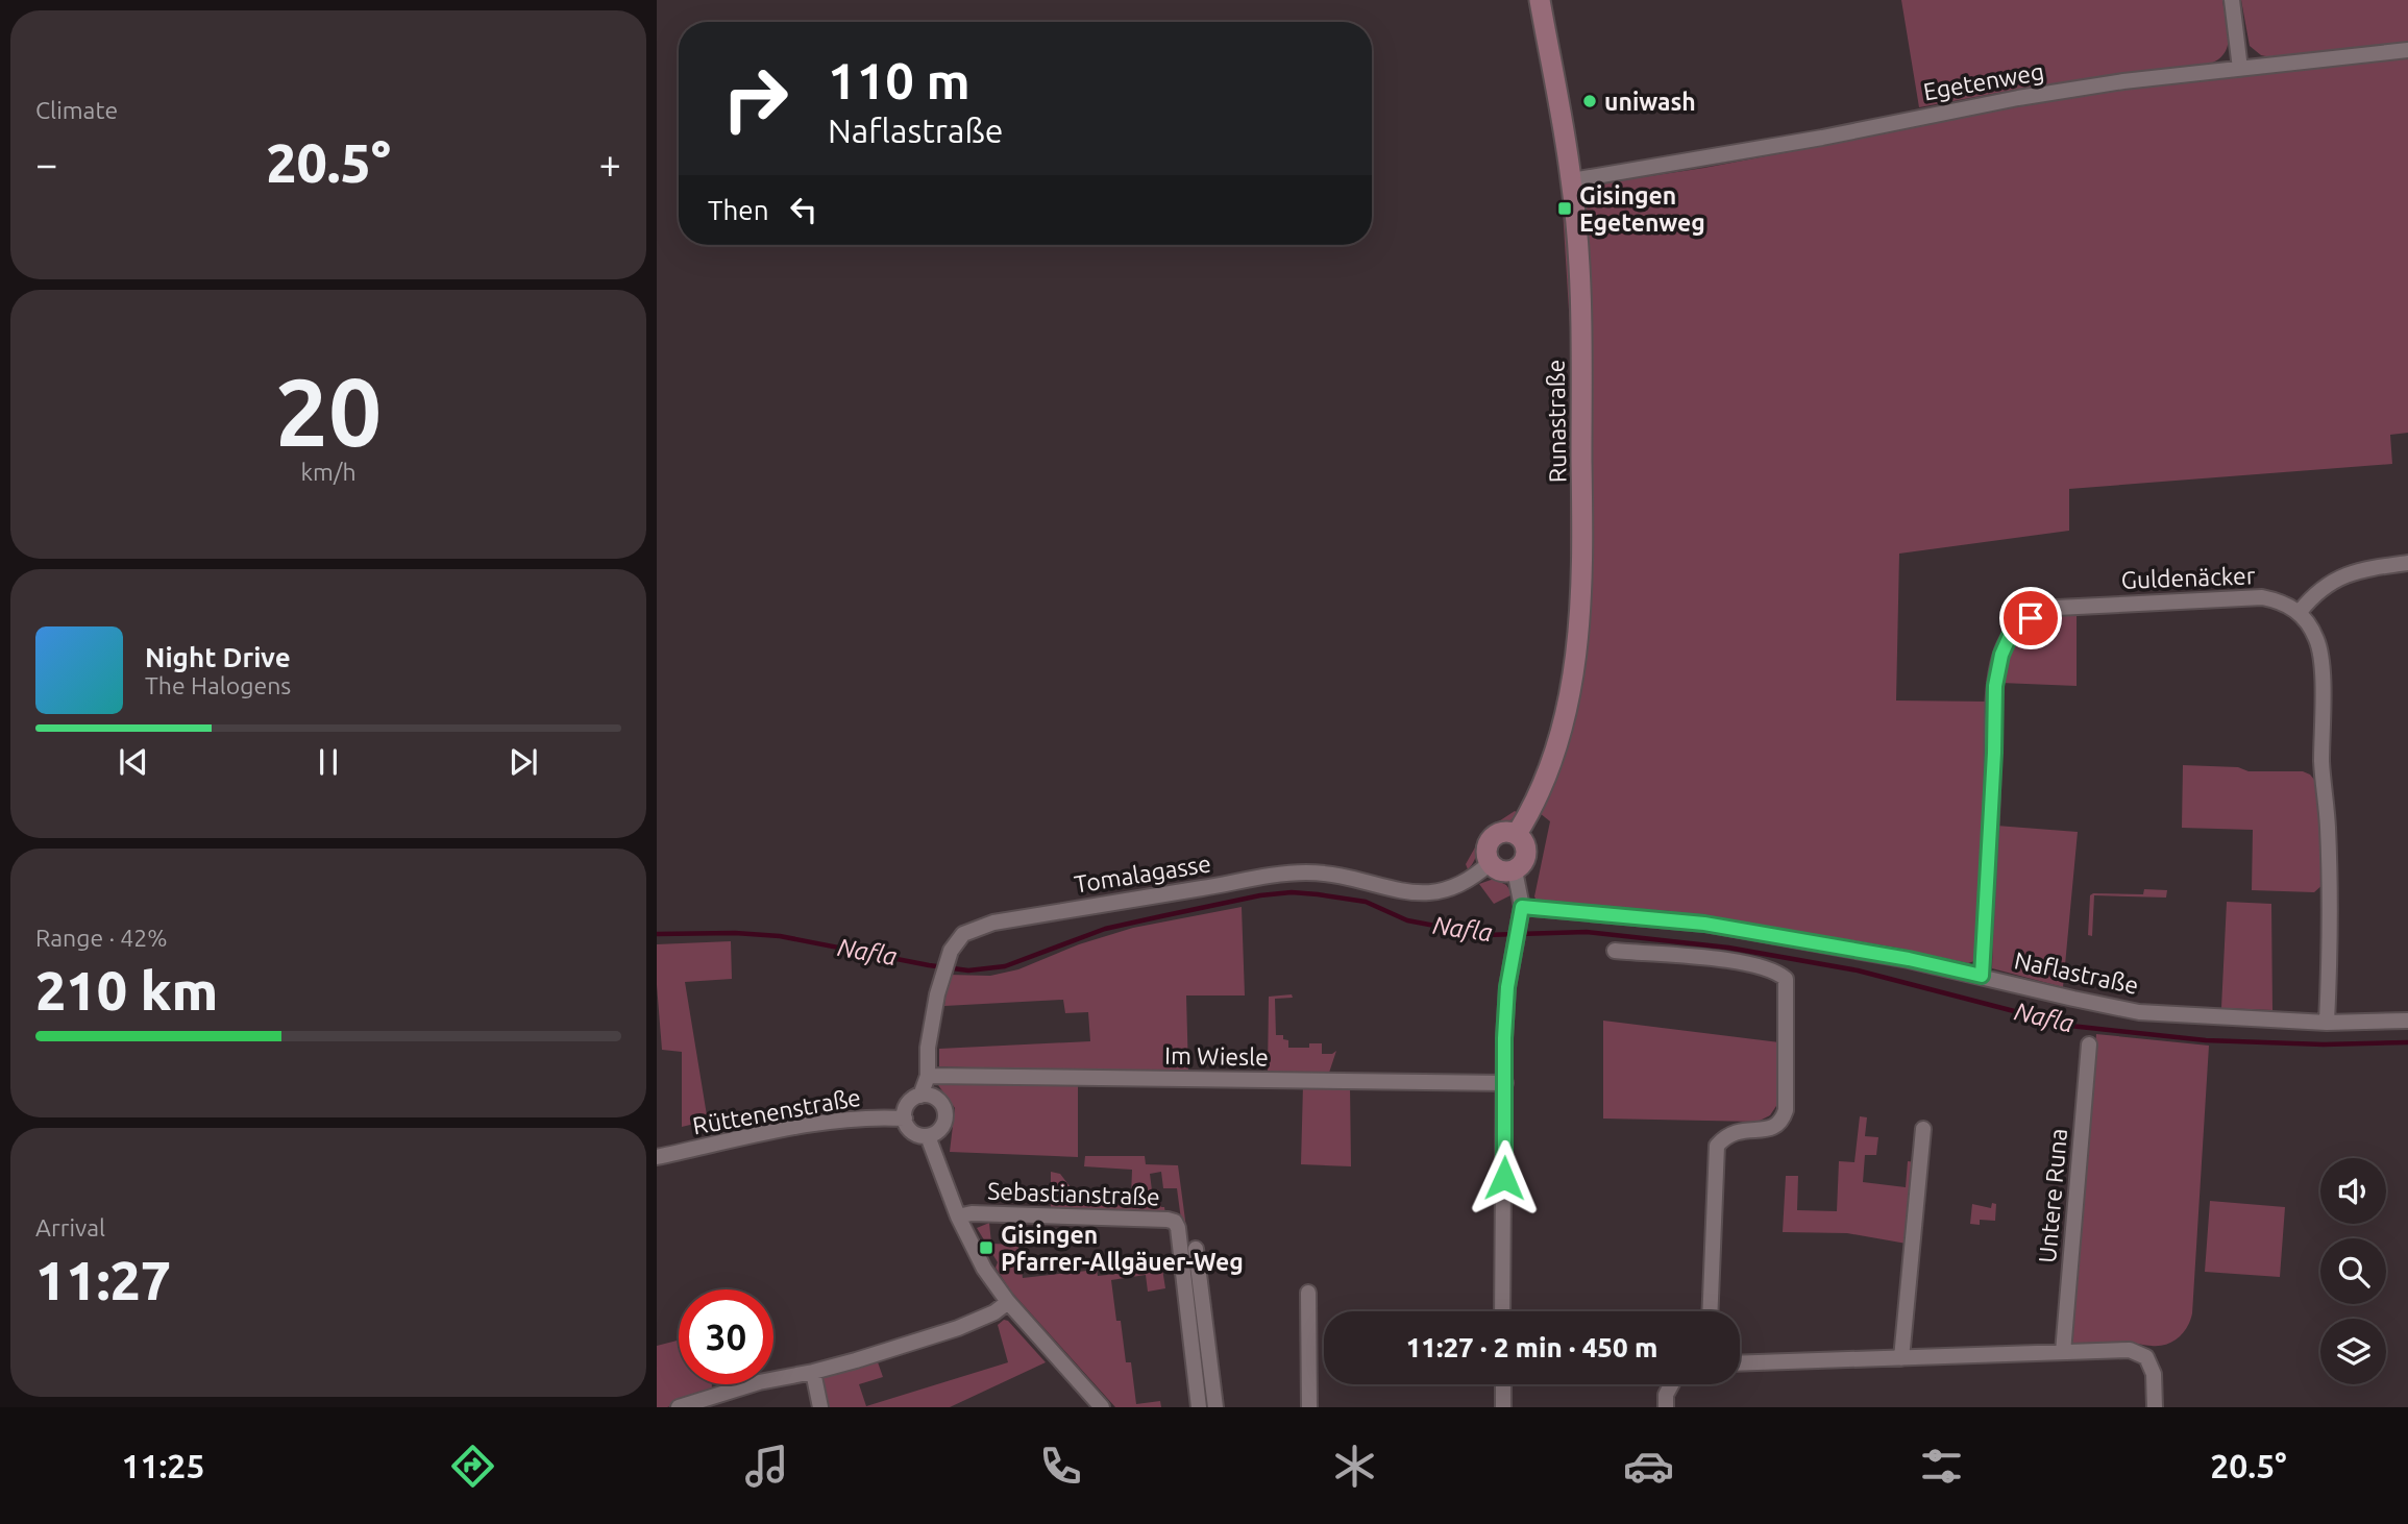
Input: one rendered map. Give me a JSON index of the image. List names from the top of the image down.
{
  "streets": {
    "street": [
      "Egetenweg",
      "Runastraße",
      "Guldenäcker",
      "Tomalagasse",
      "Naflastraße",
      "Im Wiesle",
      "Rüttenenstraße",
      "Sebastianstraße",
      "Untere Runa"
    ]
  },
  "crossings": [
    ["Egetenweg", "Runastraße"],
    ["Runastraße", "Tomalagasse"],
    ["Guldenäcker", "Naflastraße"],
    ["Tomalagasse", "Im Wiesle"],
    ["Tomalagasse", "Rüttenenstraße"],
    ["Tomalagasse", "Sebastianstraße"],
    ["Rüttenenstraße", "Sebastianstraße"]
  ],
  "water": ["Nafla"],
  "places": {
    "other": ["uniwash"],
    "transit": ["Gisingen Egetenweg", "Gisingen Pfarrer-Allgäuer-Weg"]
  },
  "page": {
    "tile": [
      "Climate",
      ["20", "km/h"],
      ["Range · 42%", "210 km"],
      ["Arrival", "11:27"]
    ],
    "turn": ["110 m", "Naflastraße"],
    "heat": ["−", "20.5°", "+"],
    "then": "Then",
    "song": ["Night Drive", "The Halogens"],
    "limit": "30",
    "trip": "11:27 · 2 min · 450 m",
    "tabs": ["11:25", "20.5°"]
  }
}
